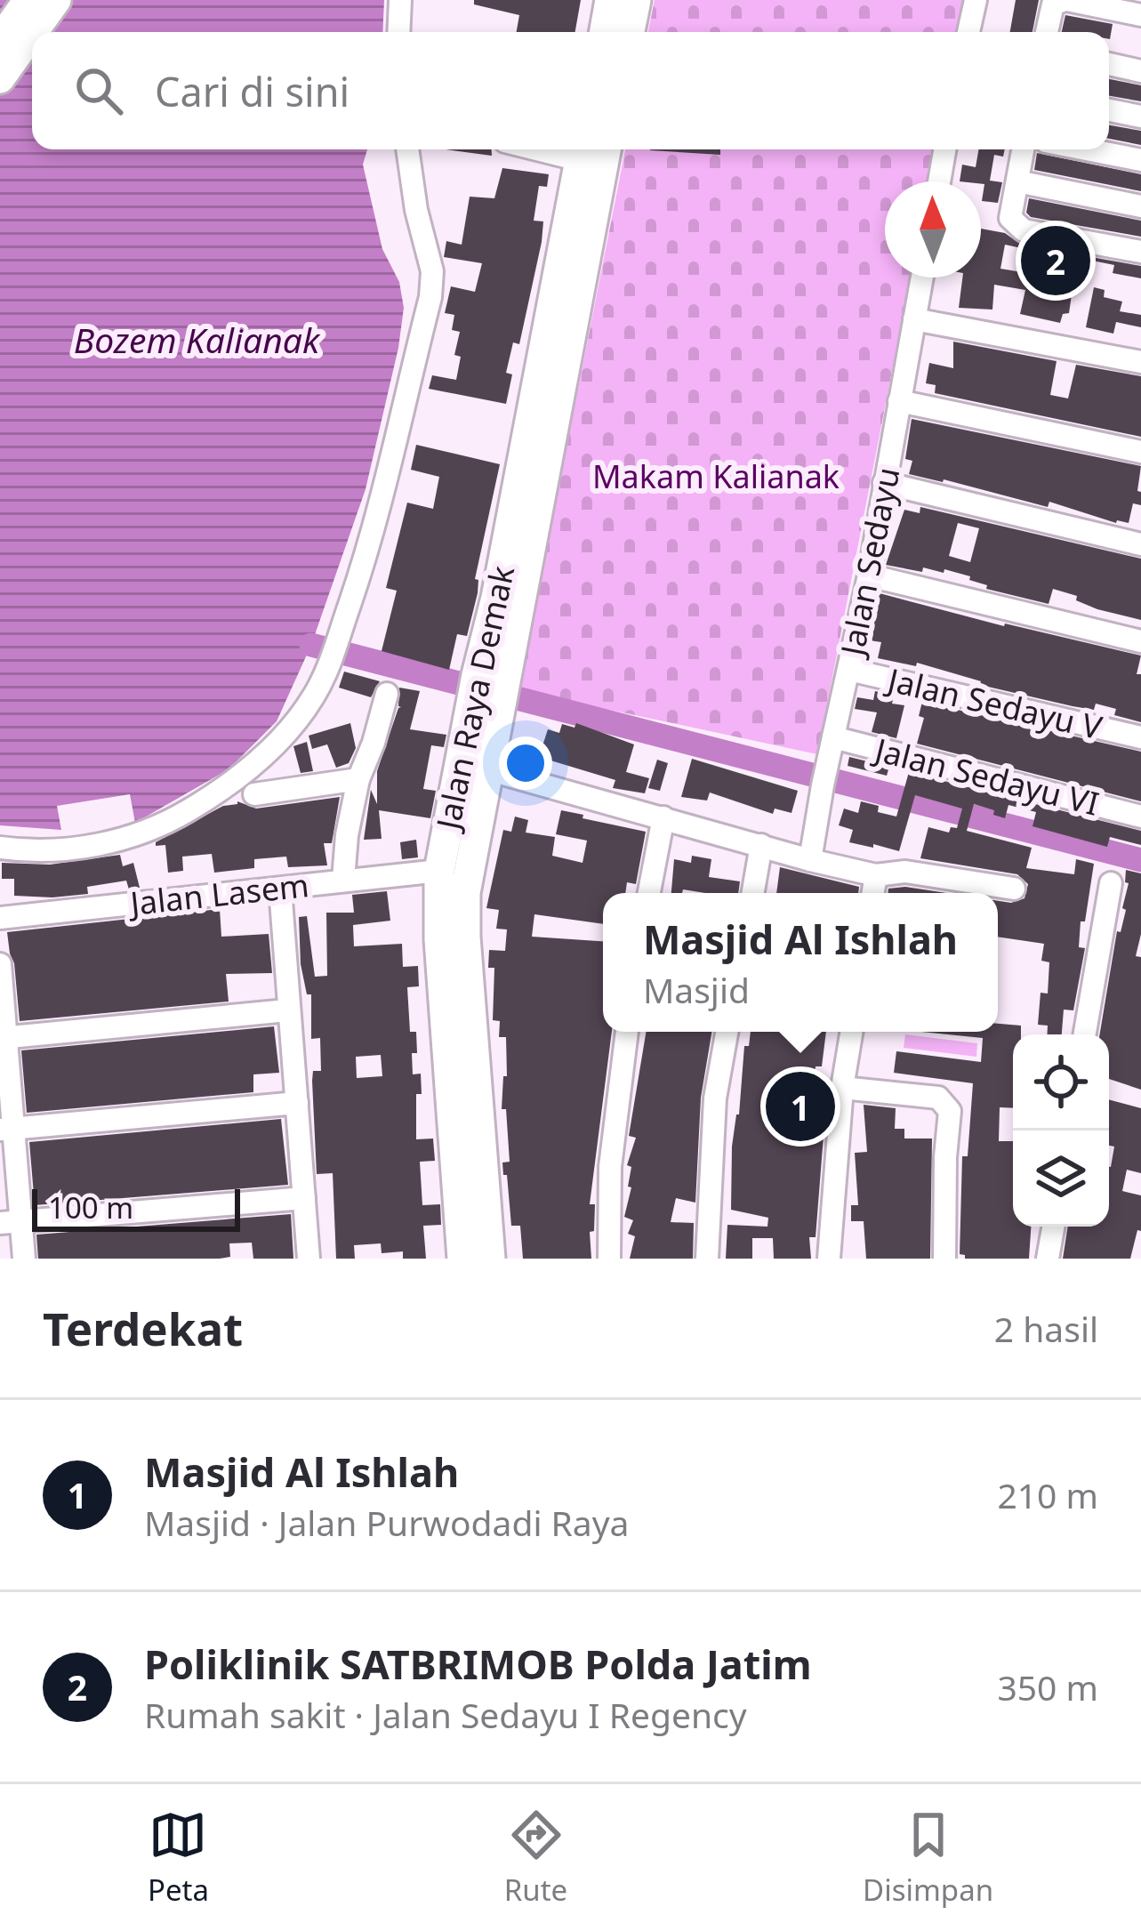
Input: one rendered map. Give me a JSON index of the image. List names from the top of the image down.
{
  "streets": {
    "highway": ["Jalan Raya Demak"],
    "street": [
      "Jalan Sedayu",
      "Jalan Sedayu V",
      "Jalan Sedayu VI",
      "Jalan Lasem"
    ]
  },
  "crossings": [
    ["Jalan Sedayu", "Jalan Sedayu V"],
    ["Jalan Sedayu", "Jalan Sedayu VI"],
    ["Jalan Raya Demak", "Jalan Lasem"]
  ],
  "water": ["Bozem Kalianak"],
  "parks": ["Makam Kalianak"],
  "scale_bar": "100 m",
  "north": "top",
  "page": {
    "search": "Cari di sini",
    "pins": ["2", "1"],
    "popup": ["Masjid Al Ishlah", "Masjid"],
    "scale": "100 m",
    "heading": ["Terdekat", "2 hasil"],
    "list": [
      {
        "mark": "1",
        "name": "Masjid Al Ishlah",
        "note": "Masjid · Jalan Purwodadi Raya",
        "value": "210 m"
      },
      {
        "mark": "2",
        "name": "Poliklinik SATBRIMOB Polda Jatim",
        "note": "Rumah sakit · Jalan Sedayu I Regency",
        "value": "350 m"
      }
    ],
    "nav": ["Peta", "Rute", "Disimpan"]
  }
}
